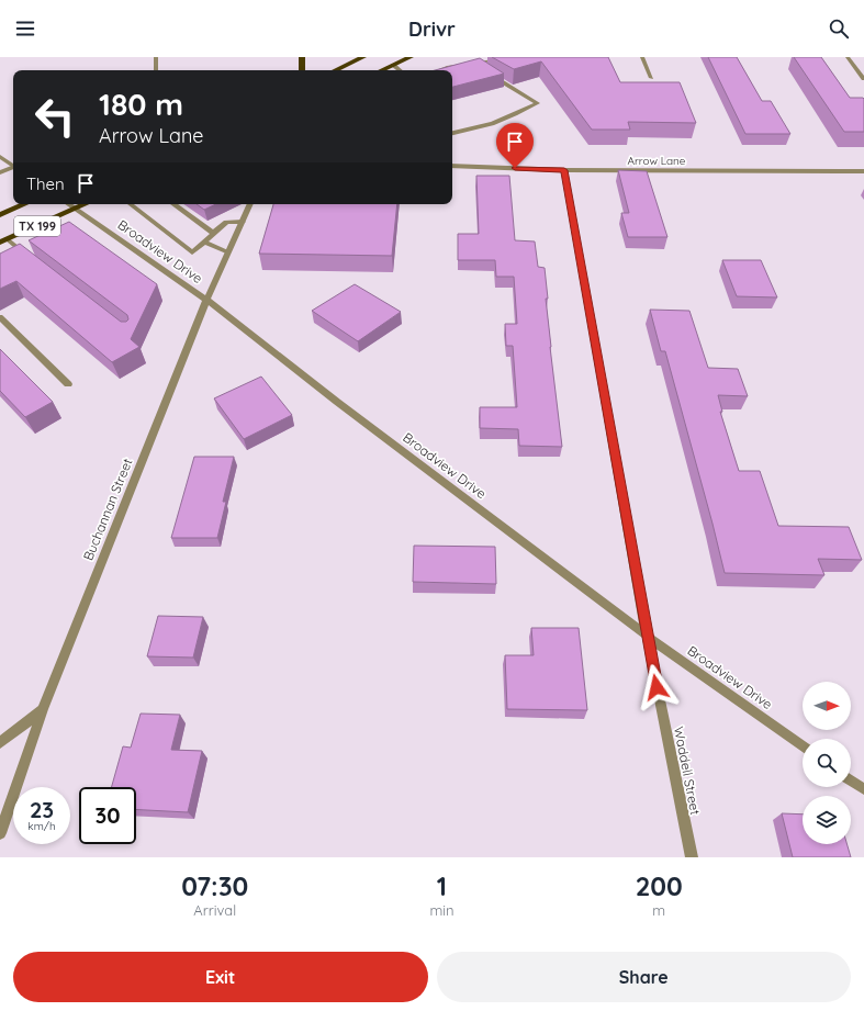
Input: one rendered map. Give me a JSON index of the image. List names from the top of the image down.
{
  "streets": {
    "main road": ["TX 199"],
    "street": [
      "Arrow Lane",
      "Broadview Drive",
      "Buchannan Street",
      "Waddell Street"
    ]
  },
  "crossings": [
    ["Arrow Lane", "Waddell Street"],
    ["TX 199", "Broadview Drive"],
    ["Broadview Drive", "Buchannan Street"],
    ["Broadview Drive", "Waddell Street"]
  ],
  "north": "right",
  "page": {
    "header": "Drivr",
    "turn": ["180 m", "Arrow Lane"],
    "then": "Then",
    "speed": "23 km/h",
    "limit": "30",
    "eta": [
      "07:30",
      "Arrival",
      "1",
      "min",
      "200",
      "m"
    ],
    "buttons": ["Exit", "Share"]
  }
}
